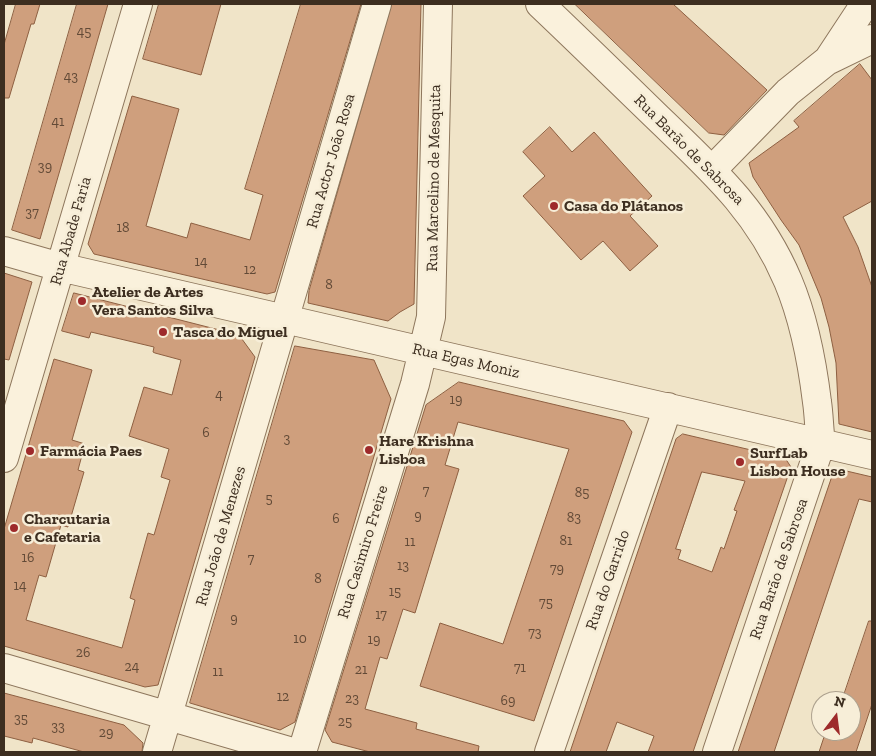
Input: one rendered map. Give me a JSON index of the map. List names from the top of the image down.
{
  "streets": {
    "street": [
      "Rua Barão de Sabrosa",
      "Rua Actor João Rosa",
      "Rua Marcelino de Mesquita",
      "Rua Abade Faria",
      "Rua Egas Moniz",
      "Rua João de Menezes",
      "Rua Casimiro Freire",
      "Rua do Garrido"
    ]
  },
  "crossings": [
    ["Rua Barão de Sabrosa", "Rua Egas Moniz"],
    ["Rua Actor João Rosa", "Rua Egas Moniz"],
    ["Rua Actor João Rosa", "Rua João de Menezes"],
    ["Rua Marcelino de Mesquita", "Rua Egas Moniz"],
    ["Rua Marcelino de Mesquita", "Rua Casimiro Freire"],
    ["Rua Abade Faria", "Rua Egas Moniz"],
    ["Rua Egas Moniz", "Rua João de Menezes"],
    ["Rua Egas Moniz", "Rua Casimiro Freire"],
    ["Rua Egas Moniz", "Rua do Garrido"]
  ],
  "places": [
    "Casa do Plátanos",
    "Atelier de Artes Vera Santos Silva",
    "Tasca do Miguel",
    "Hare Krishna Lisboa",
    "Farmácia Paes",
    "SurfLab Lisbon House",
    "Charcutaria e Cafetaria"
  ],
  "house_numbers": [
    "45",
    "43",
    "41",
    "39",
    "37",
    "18",
    "14",
    "12",
    "8",
    "4",
    "19",
    "6",
    "3",
    "7",
    "85",
    "5",
    "9",
    "83",
    "6",
    "81",
    "11",
    "16",
    "7",
    "13",
    "79",
    "8",
    "14",
    "15",
    "75",
    "17",
    "9",
    "73",
    "10",
    "19",
    "26",
    "24",
    "71",
    "21",
    "11",
    "12",
    "23",
    "69",
    "35",
    "25",
    "33",
    "29"
  ],
  "north": "top"
}
